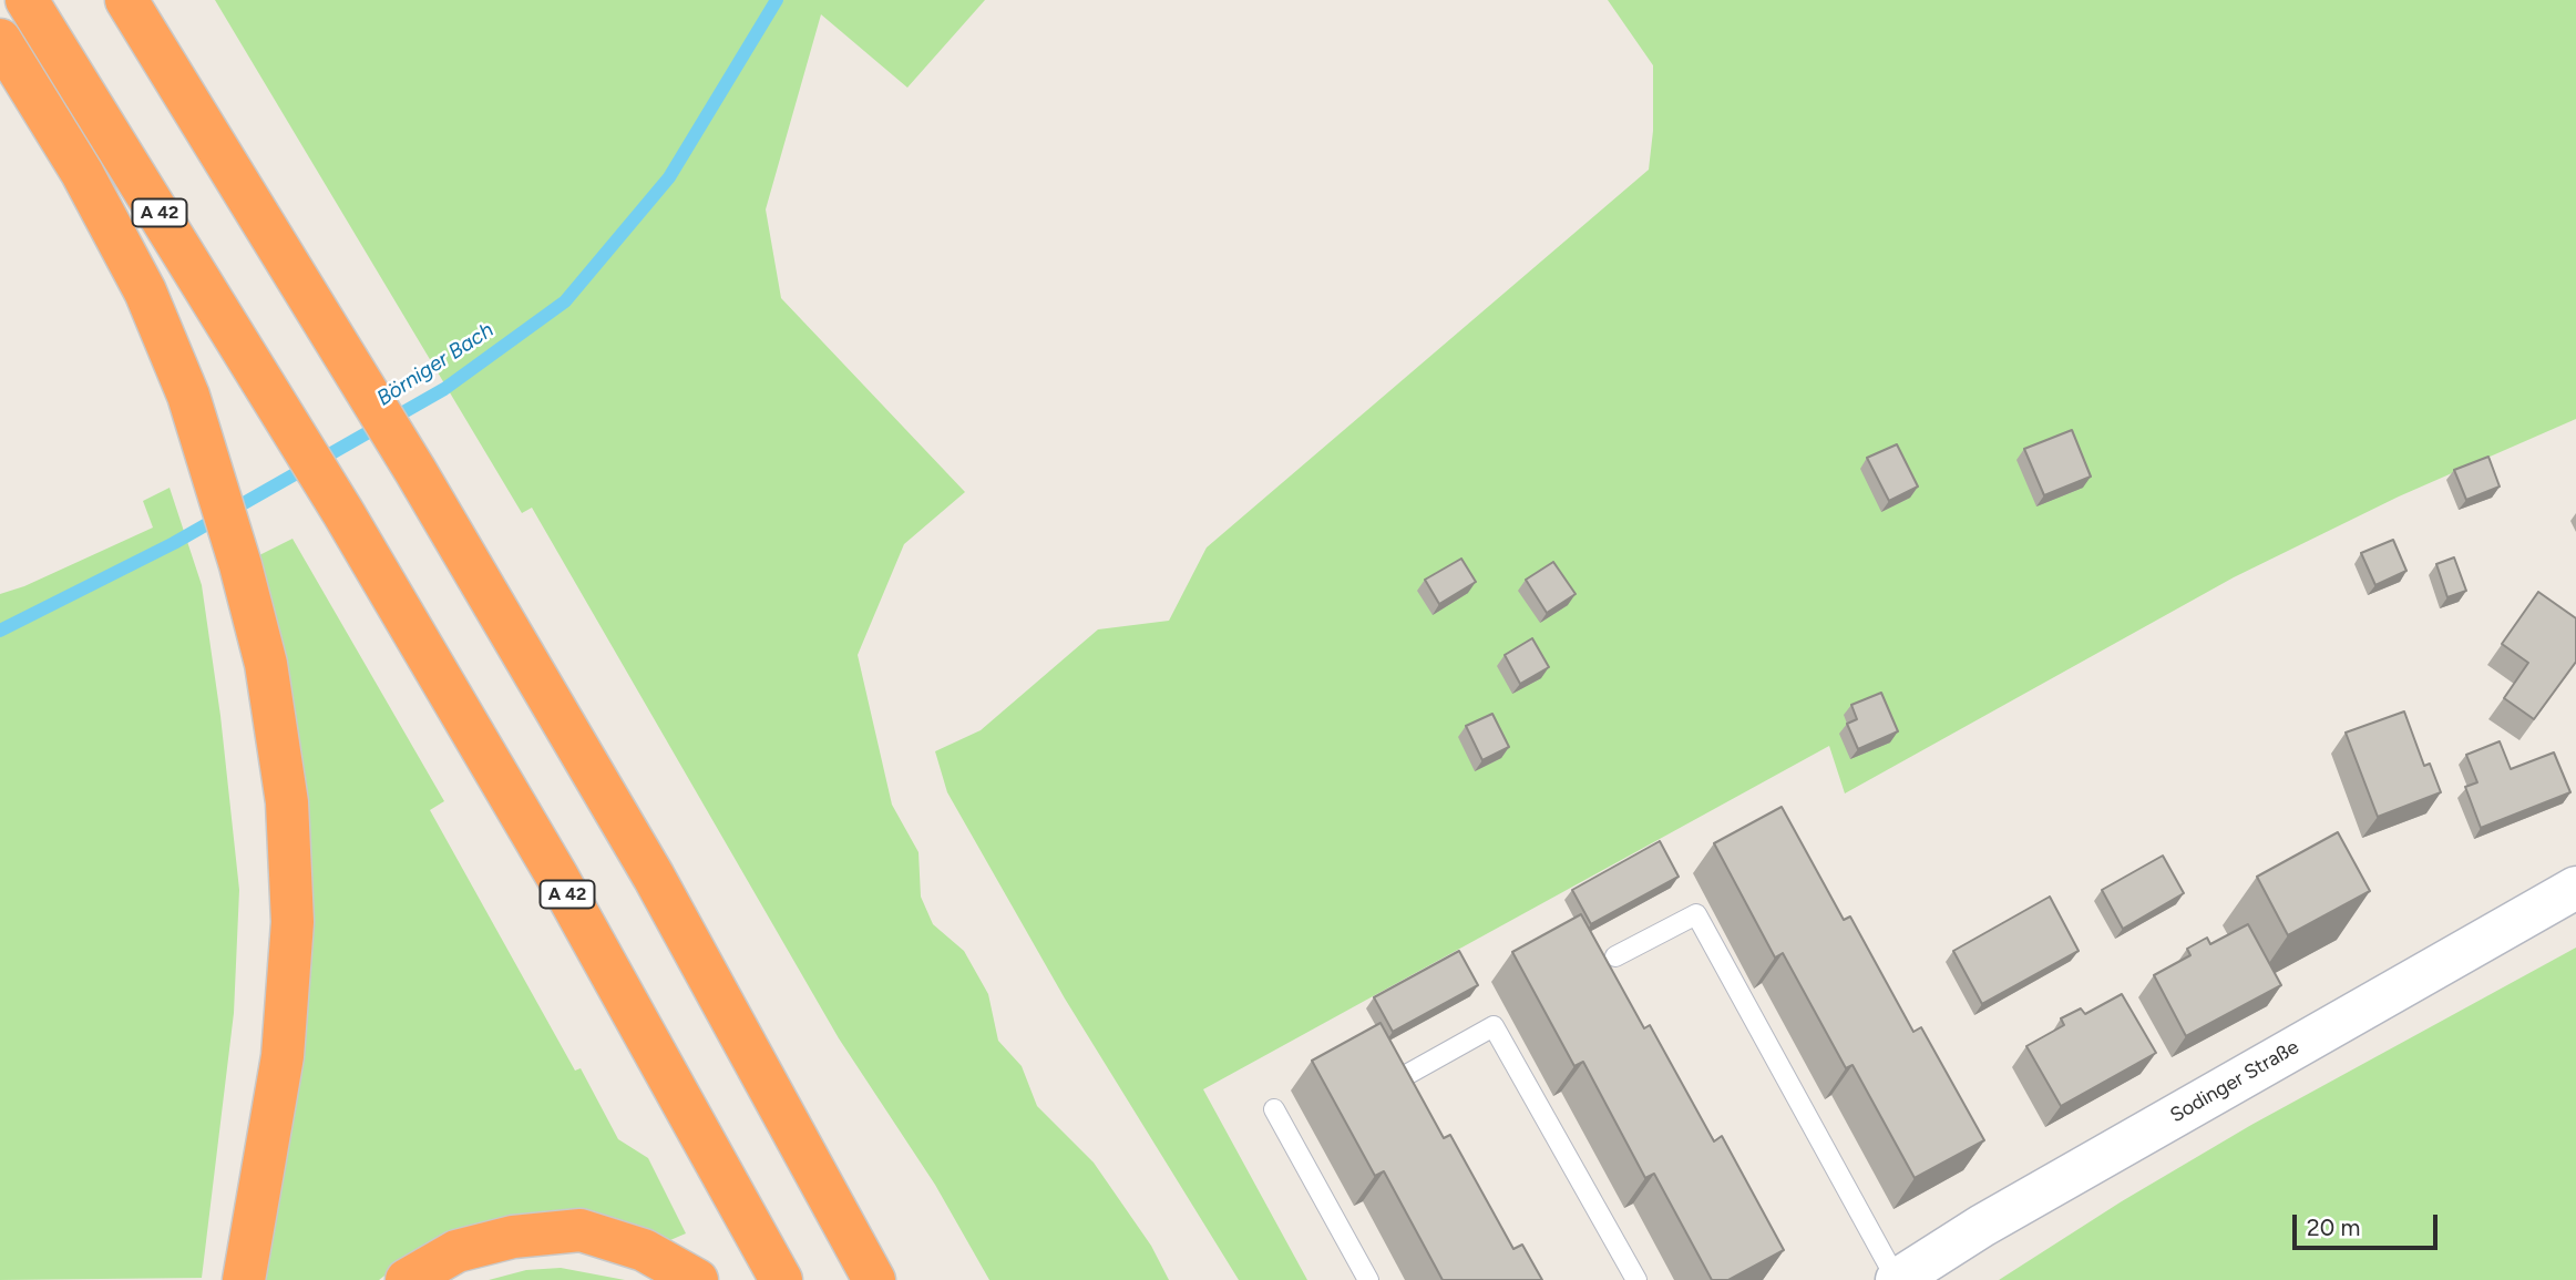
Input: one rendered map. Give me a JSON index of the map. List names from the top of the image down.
{
  "streets": {
    "highway": ["A 42"],
    "main road": ["Sodinger Straße"]
  },
  "water": ["Börniger Bach"],
  "scale_bar": "20 m"
}
